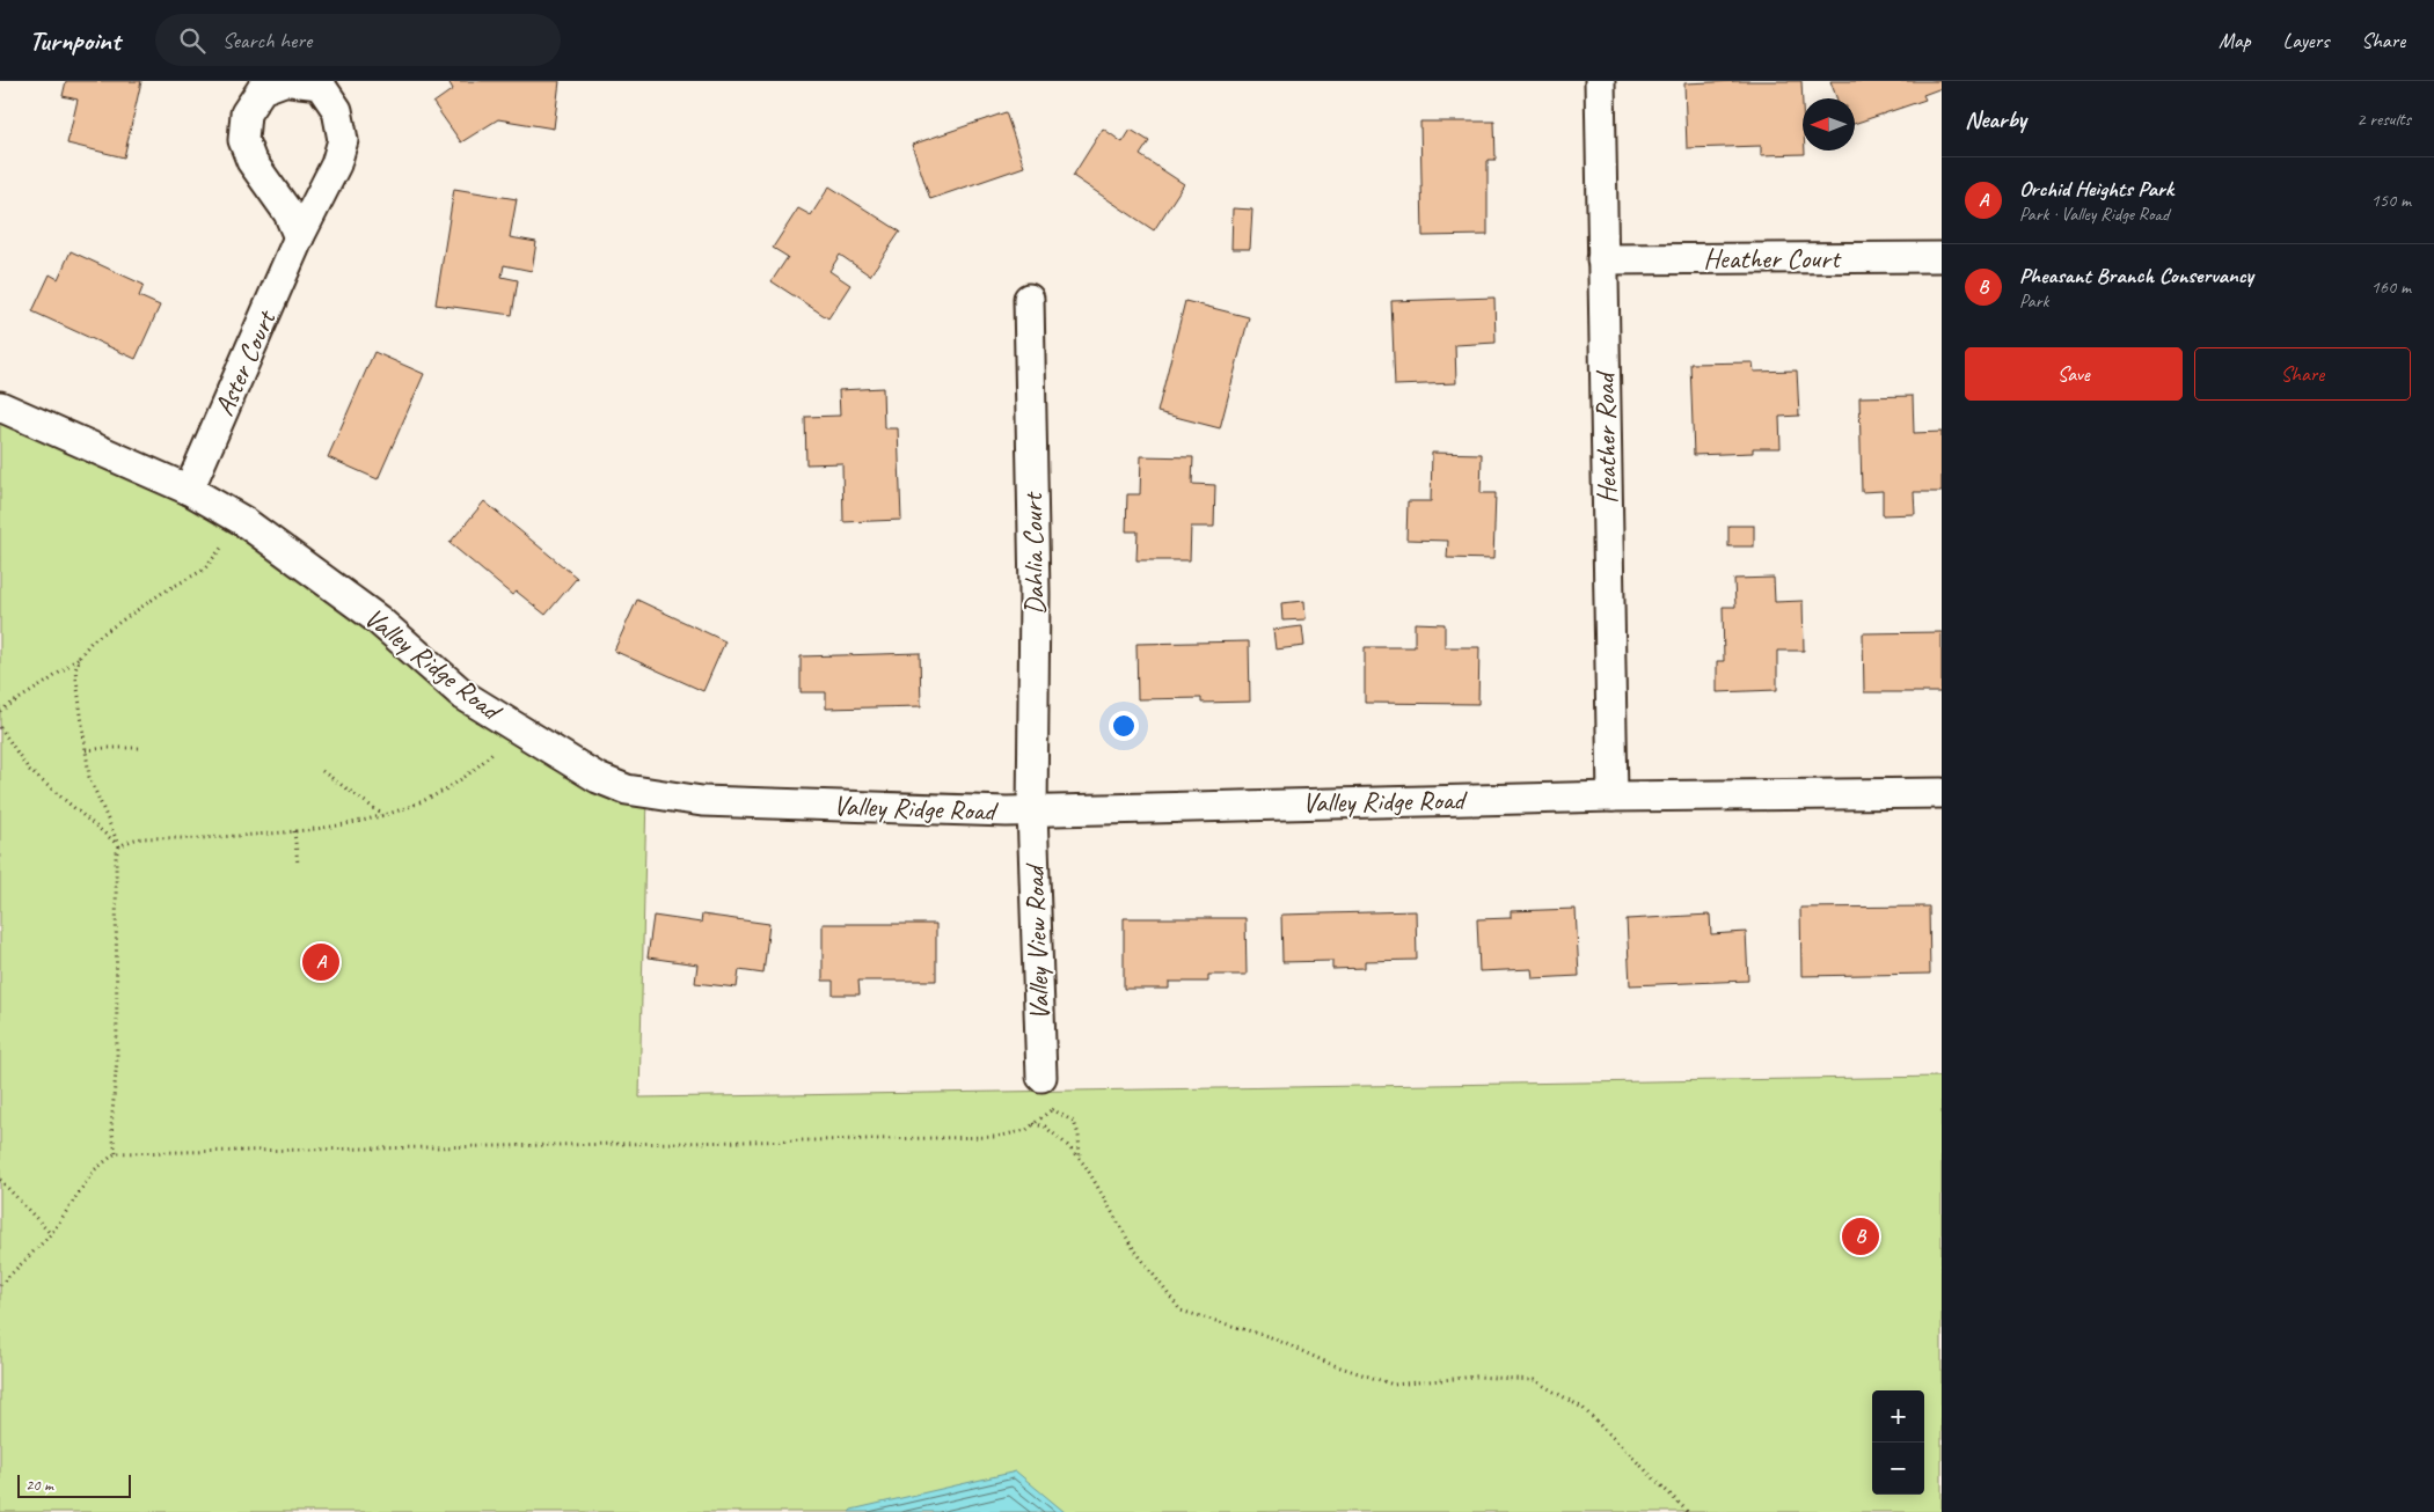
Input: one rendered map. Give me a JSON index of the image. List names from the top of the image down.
{
  "streets": {
    "street": [
      "Heather Court",
      "Aster Court",
      "Heather Road",
      "Dahlia Court",
      "Valley Ridge Road",
      "Valley View Road"
    ]
  },
  "crossings": [
    ["Heather Court", "Heather Road"],
    ["Aster Court", "Valley Ridge Road"],
    ["Heather Road", "Valley Ridge Road"],
    ["Dahlia Court", "Valley Ridge Road"],
    ["Dahlia Court", "Valley View Road"],
    ["Valley Ridge Road", "Valley View Road"]
  ],
  "scale_bar": "20 m",
  "north": "left",
  "page": {
    "header": "Turnpoint",
    "search": "Search here",
    "nav": ["Map", "Layers", "Share"],
    "heading": ["Nearby", "2 results"],
    "list": [
      {
        "mark": "A",
        "name": "Orchid Heights Park",
        "note": "Park · Valley Ridge Road",
        "value": "150 m"
      },
      {
        "mark": "B",
        "name": "Pheasant Branch Conservancy",
        "note": "Park",
        "value": "160 m"
      }
    ],
    "buttons": ["Save", "Share"],
    "pins": ["A", "B"],
    "map_buttons": ["+", "−"],
    "scale": "20 m"
  }
}
